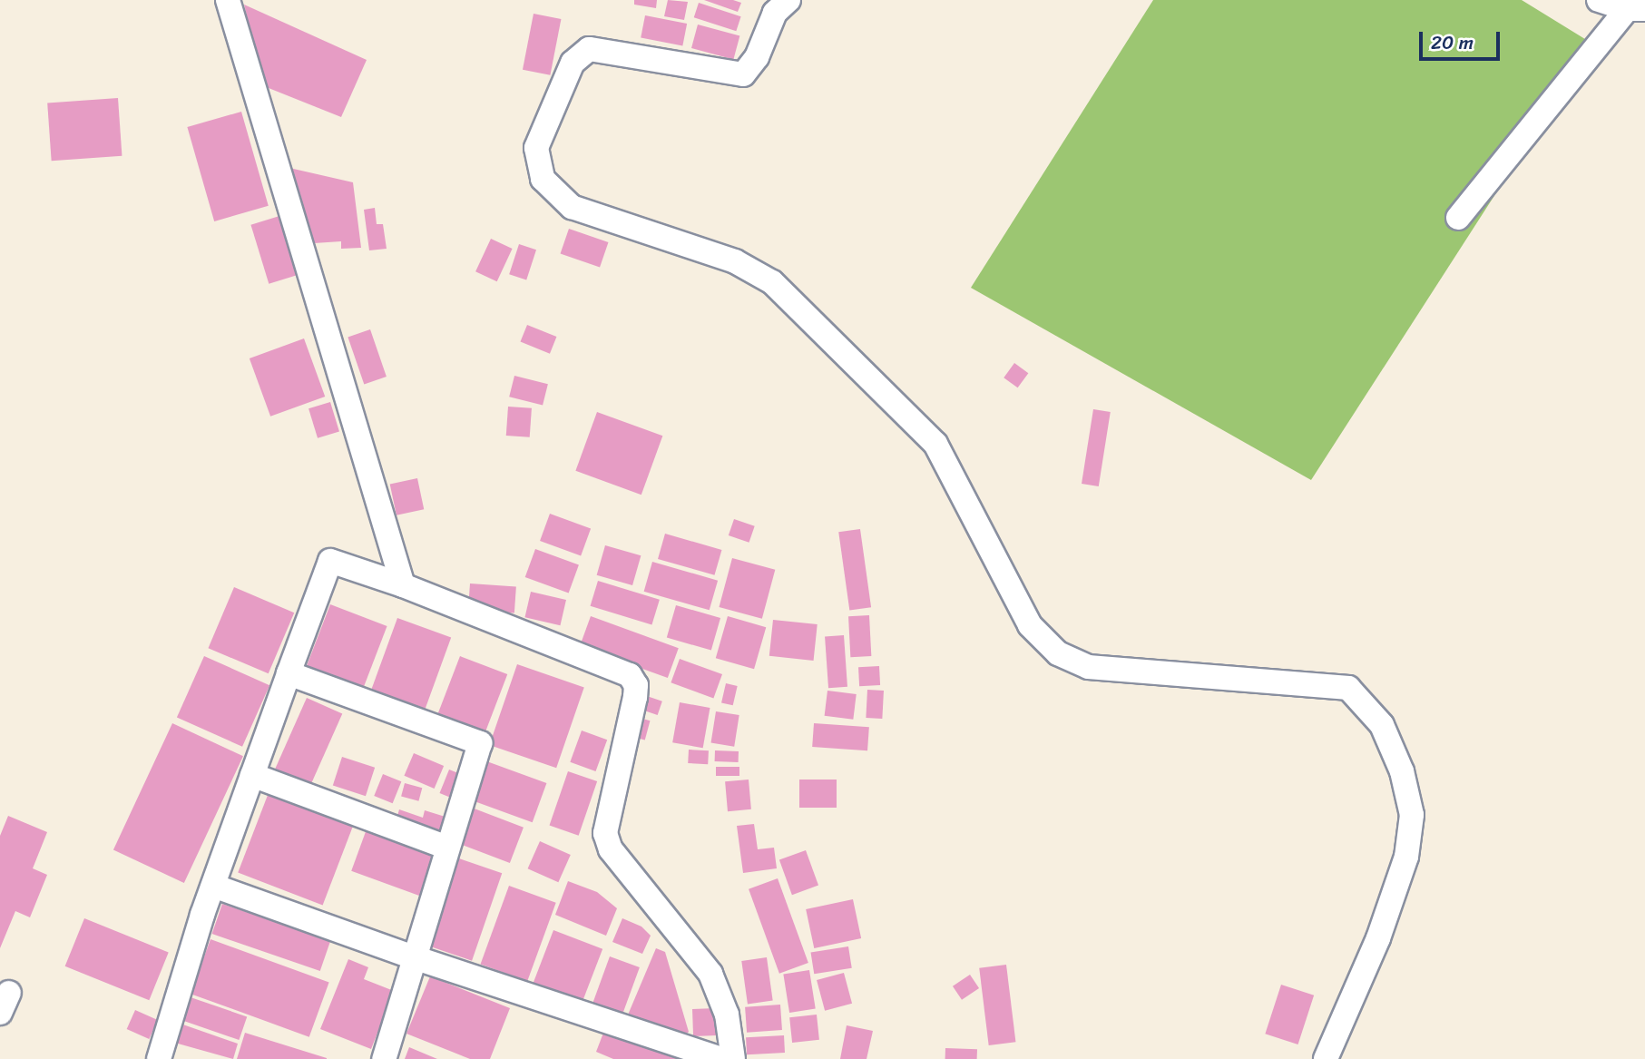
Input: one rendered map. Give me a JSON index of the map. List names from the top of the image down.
{
  "scale_bar": "20 m"
}
